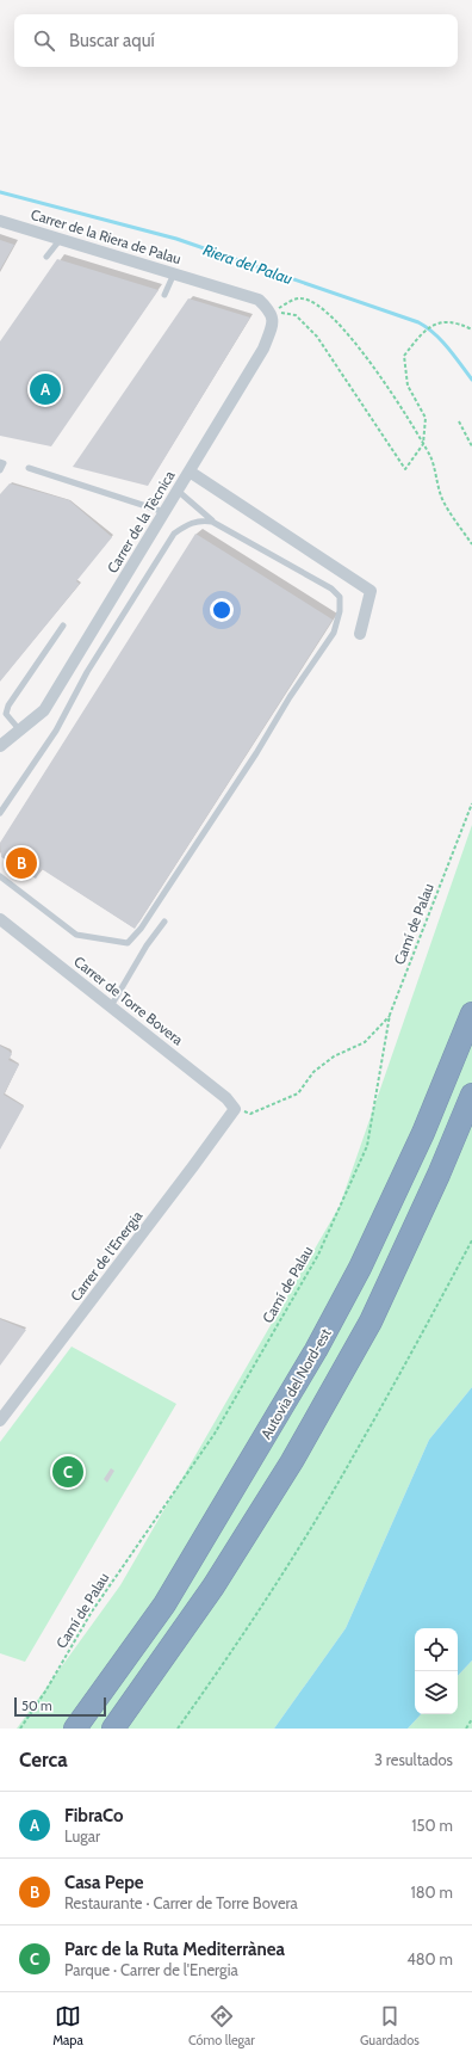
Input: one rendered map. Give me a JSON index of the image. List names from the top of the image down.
{
  "streets": {
    "highway": ["Autovia del Nord-est"],
    "street": [
      "Carrer de la Riera de Palau",
      "Carrer de la Tècnica",
      "Carrer de Torre Bovera",
      "Carrer de l'Energia"
    ],
    "path": ["Camí de Palau"]
  },
  "crossings": [
    ["Carrer de la Riera de Palau", "Carrer de la Tècnica"],
    ["Carrer de Torre Bovera", "Carrer de l'Energia"]
  ],
  "water": ["Riera del Palau"],
  "scale_bar": "50 m",
  "page": {
    "search": "Buscar aquí",
    "pins": ["A", "B", "C"],
    "scale": "50 m",
    "heading": ["Cerca", "3 resultados"],
    "list": [
      {
        "mark": "A",
        "name": "FibraCo",
        "note": "Lugar",
        "value": "150 m"
      },
      {
        "mark": "B",
        "name": "Casa Pepe",
        "note": "Restaurante · Carrer de Torre Bovera",
        "value": "180 m"
      },
      {
        "mark": "C",
        "name": "Parc de la Ruta Mediterrànea",
        "note": "Parque · Carrer de l'Energia",
        "value": "480 m"
      }
    ],
    "nav": ["Mapa", "Cómo llegar", "Guardados"]
  }
}
